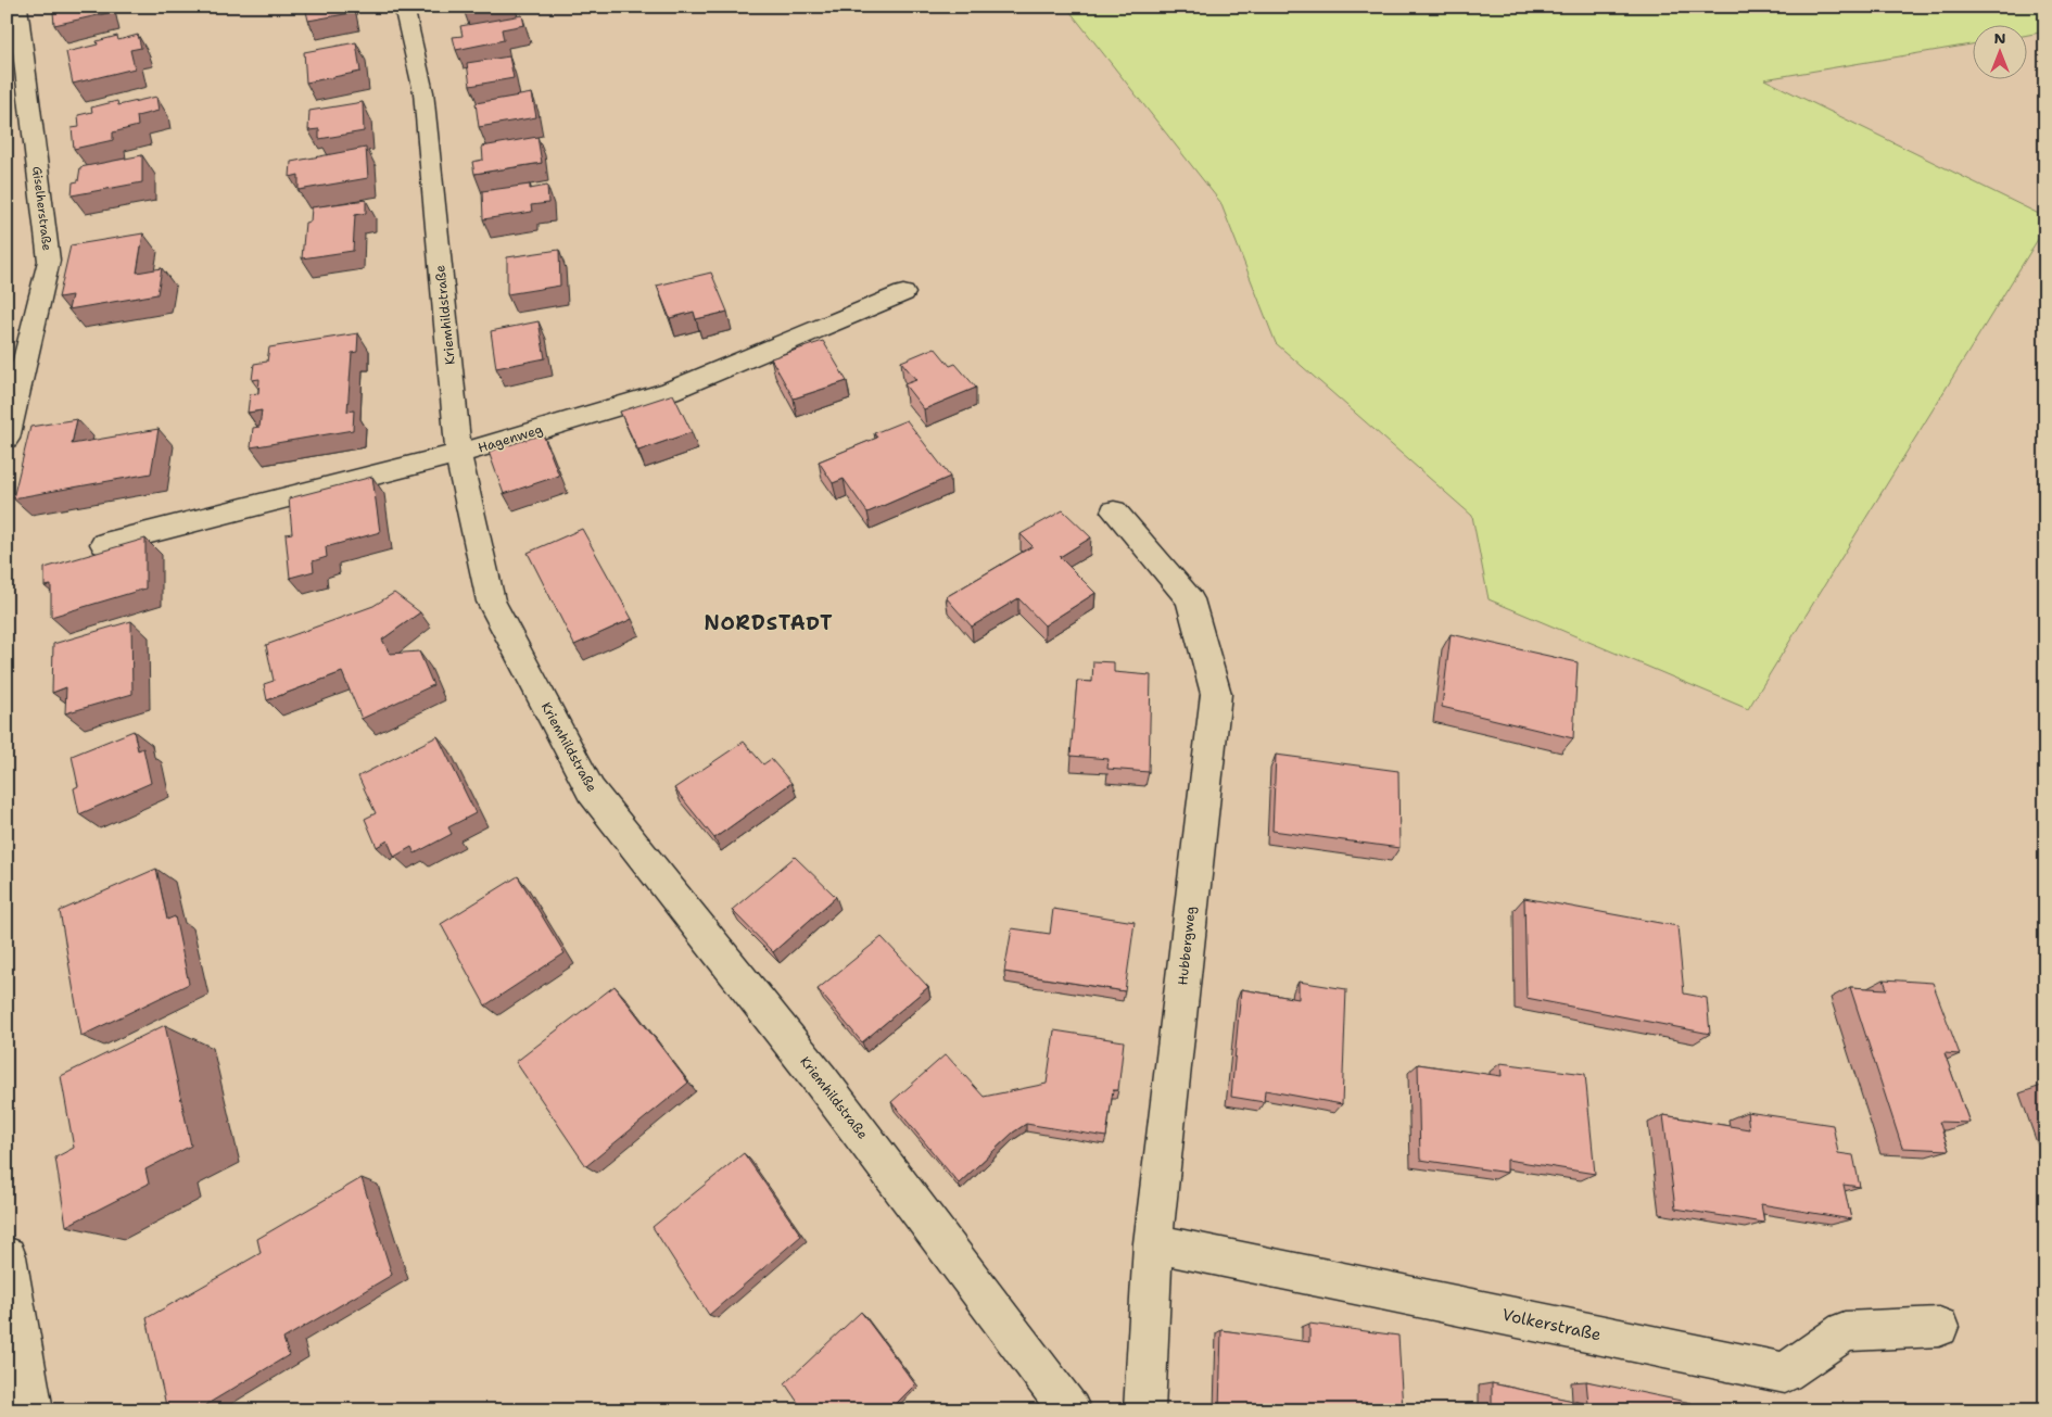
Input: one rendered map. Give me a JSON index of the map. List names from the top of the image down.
{
  "streets": {
    "street": [
      "Giselherstraße",
      "Kriemhildstraße",
      "Hagenweg",
      "Hubbergweg",
      "Volkerstraße"
    ]
  },
  "crossings": [
    ["Kriemhildstraße", "Hagenweg"],
    ["Hubbergweg", "Volkerstraße"]
  ],
  "districts": ["NORDSTADT"],
  "north": "top"
}
